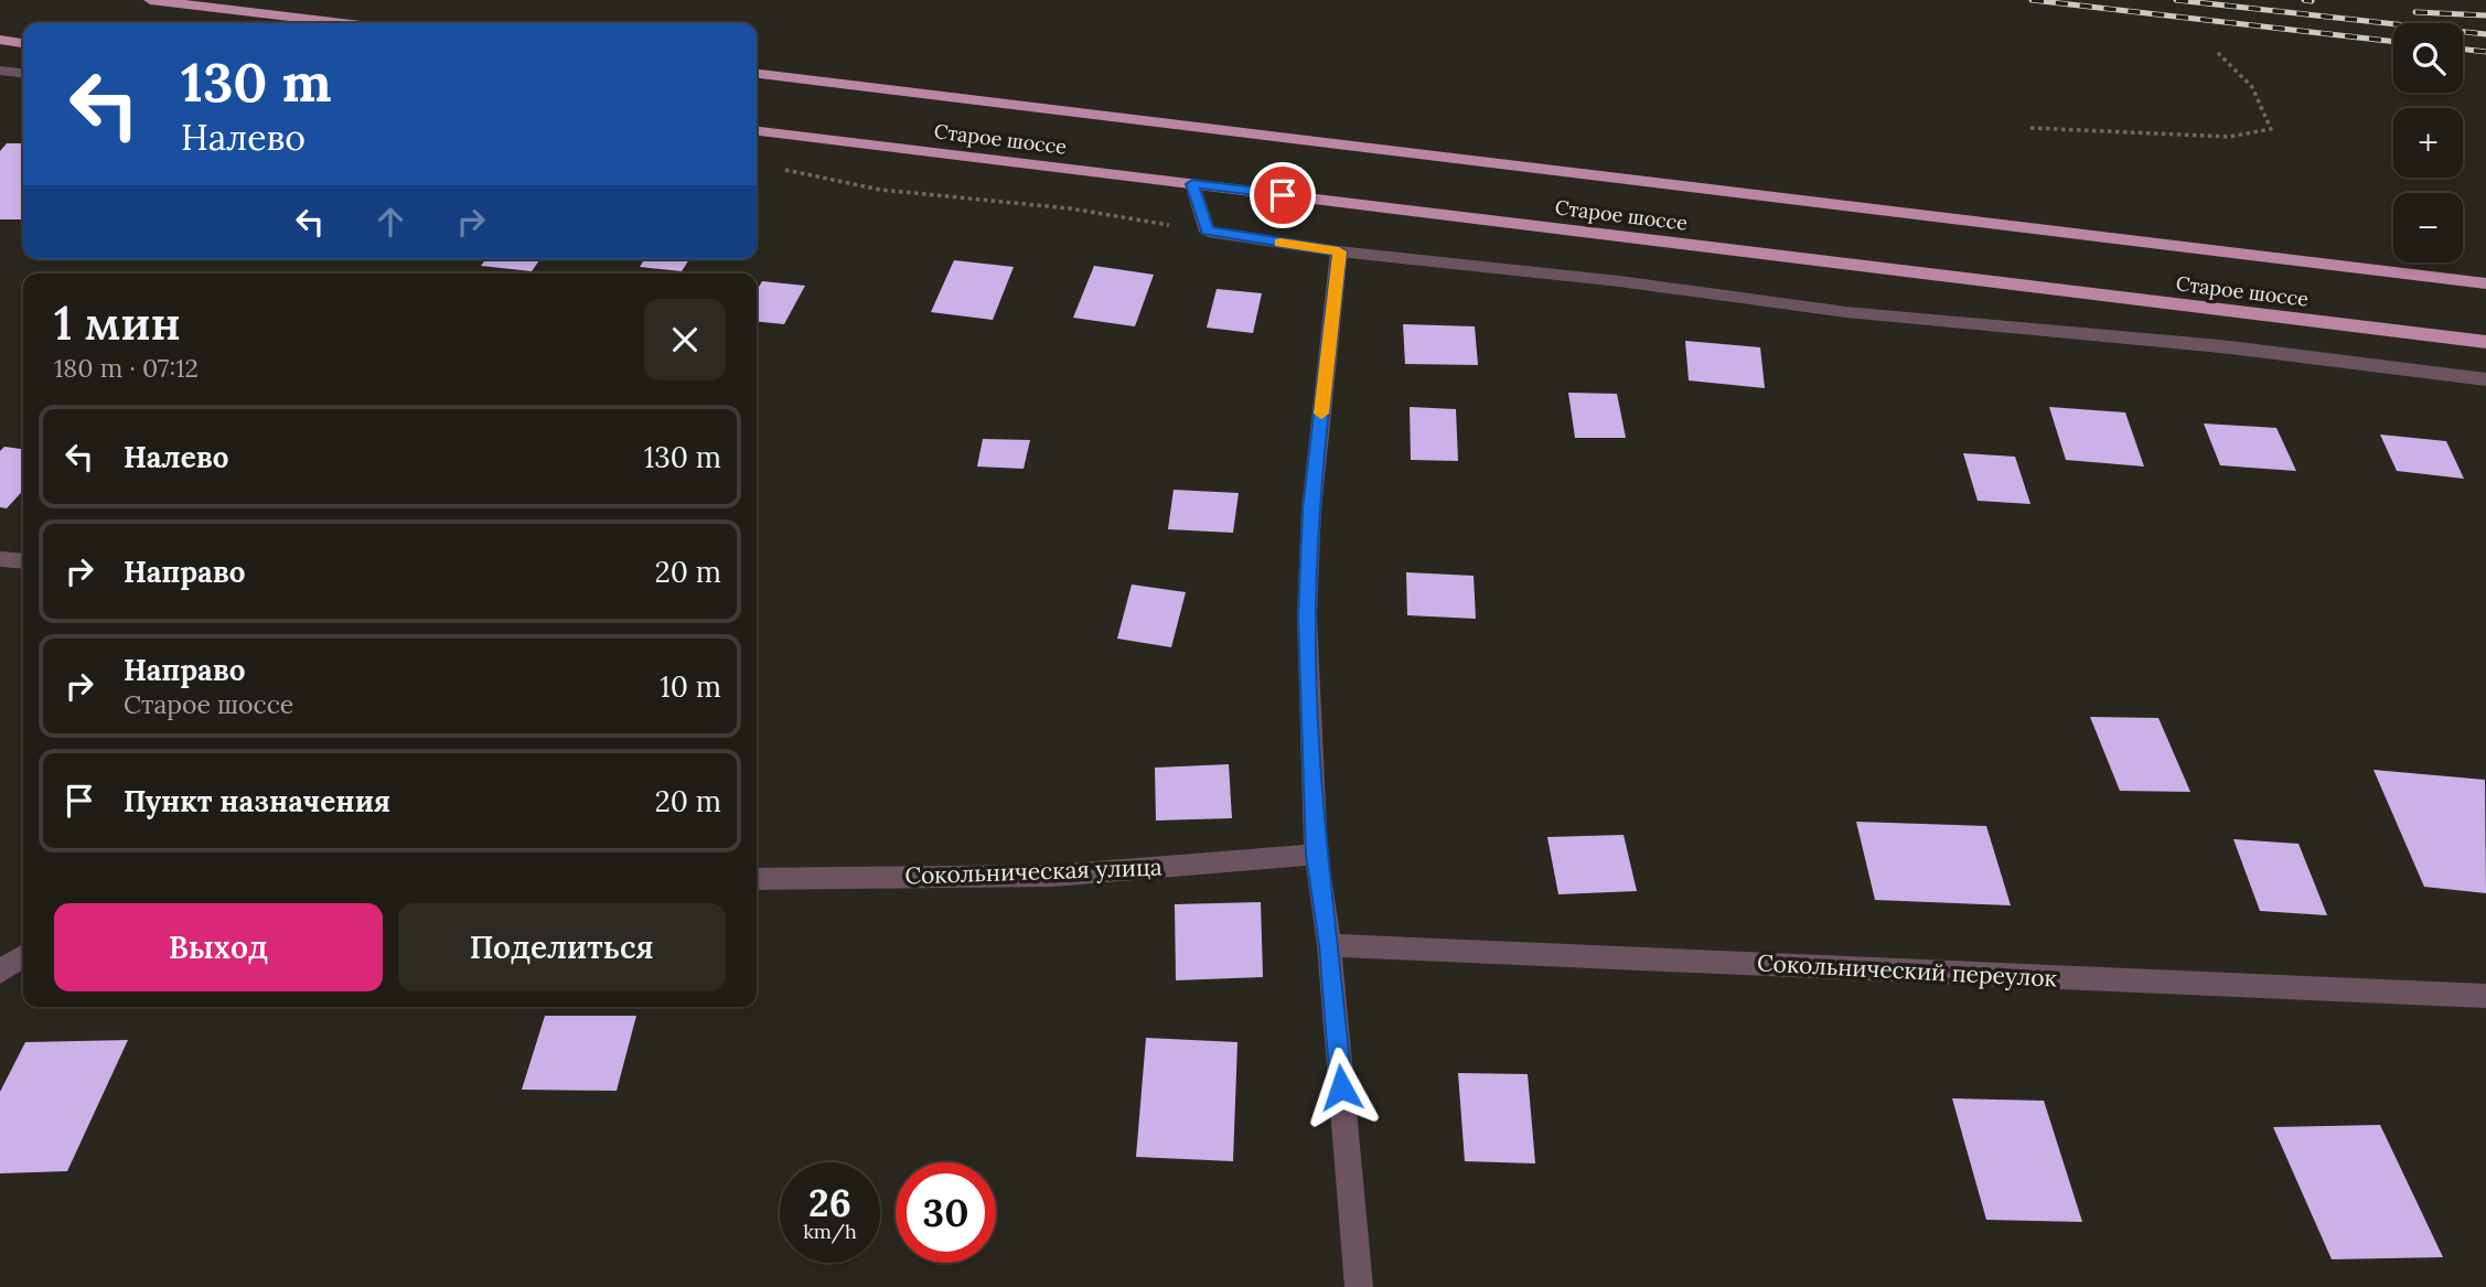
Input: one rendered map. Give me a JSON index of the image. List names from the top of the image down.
{
  "streets": {
    "highway": ["Старое шоссе"],
    "street": ["Сокольническая улица", "Сокольнический переулок"]
  },
  "page": {
    "map_buttons": ["+", "−"],
    "turn": ["130 m", "Налево"],
    "heading": ["1 мин", "180 m · 07:12"],
    "list": [
      {
        "name": "Налево",
        "value": "130 m"
      },
      {
        "name": "Направо",
        "value": "20 m"
      },
      {
        "name": "Направо",
        "note": "Старое шоссе",
        "value": "10 m"
      },
      {
        "name": "Пункт назначения",
        "value": "20 m"
      }
    ],
    "buttons": ["Выход", "Поделиться"],
    "speed": "26 km/h",
    "limit": "30"
  }
}
